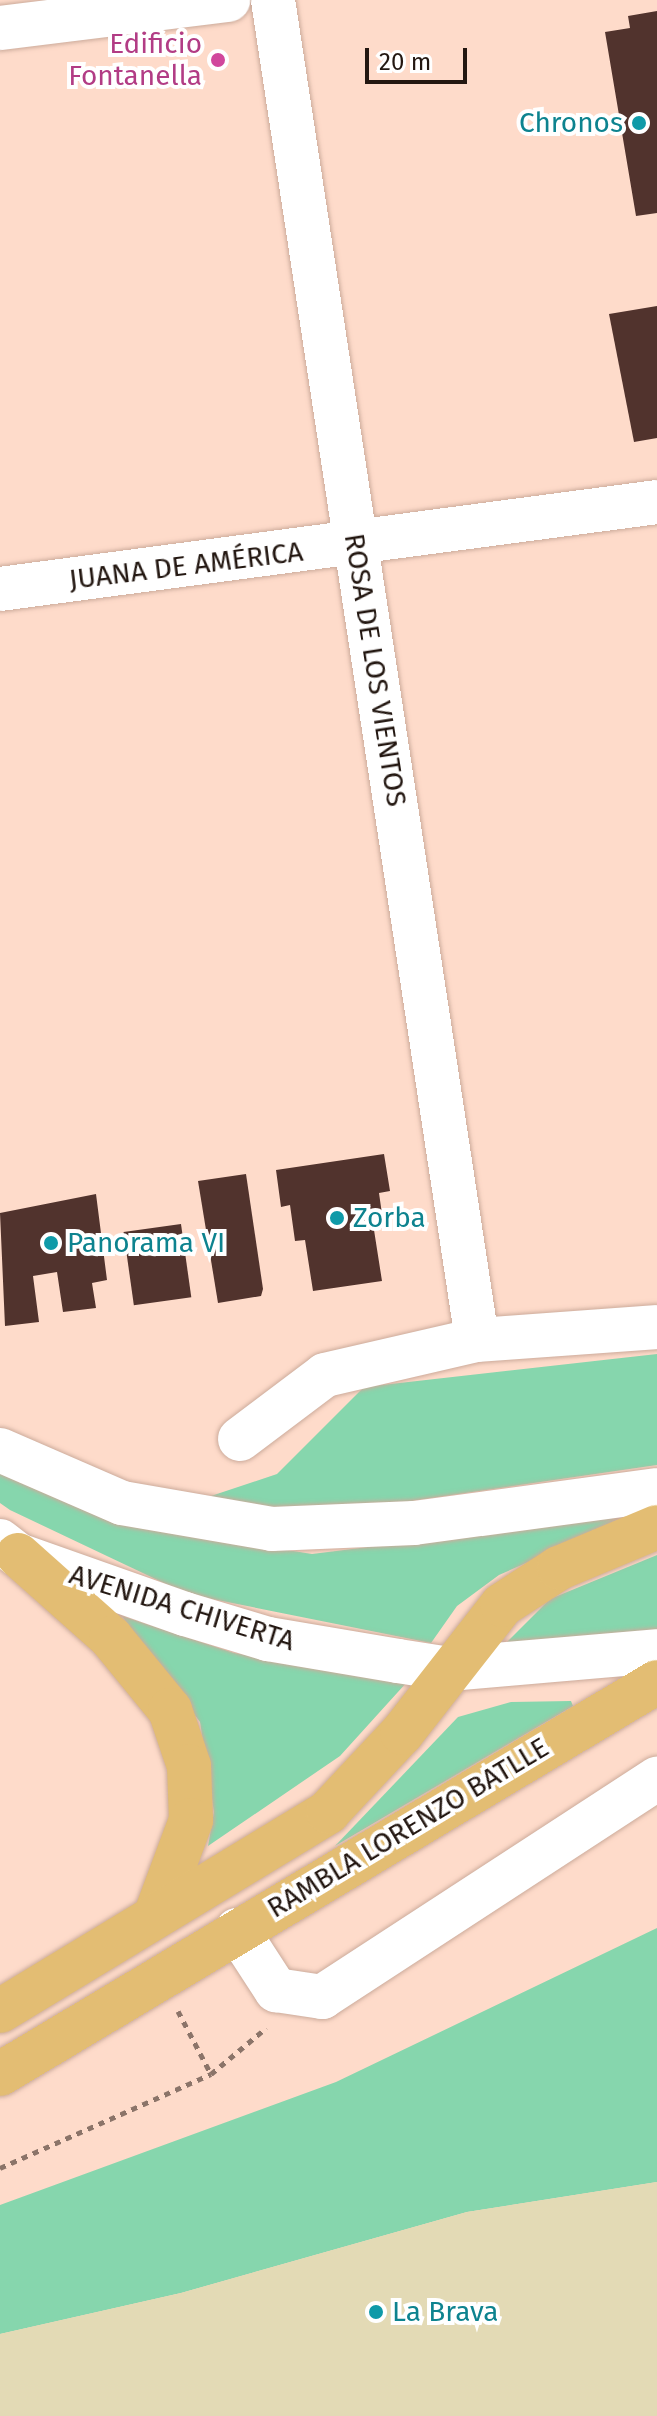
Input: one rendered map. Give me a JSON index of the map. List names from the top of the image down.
{
  "streets": {
    "main road": ["RAMBLA LORENZO BATLLE"],
    "street": ["JUANA DE AMÉRICA", "ROSA DE LOS VIENTOS", "AVENIDA CHIVERTA"]
  },
  "crossings": [
    ["JUANA DE AMÉRICA", "ROSA DE LOS VIENTOS"]
  ],
  "places": [
    "Edificio Fontanella",
    "Chronos",
    "Zorba",
    "Panorama VI",
    "La Brava"
  ],
  "scale_bar": "20 m"
}
